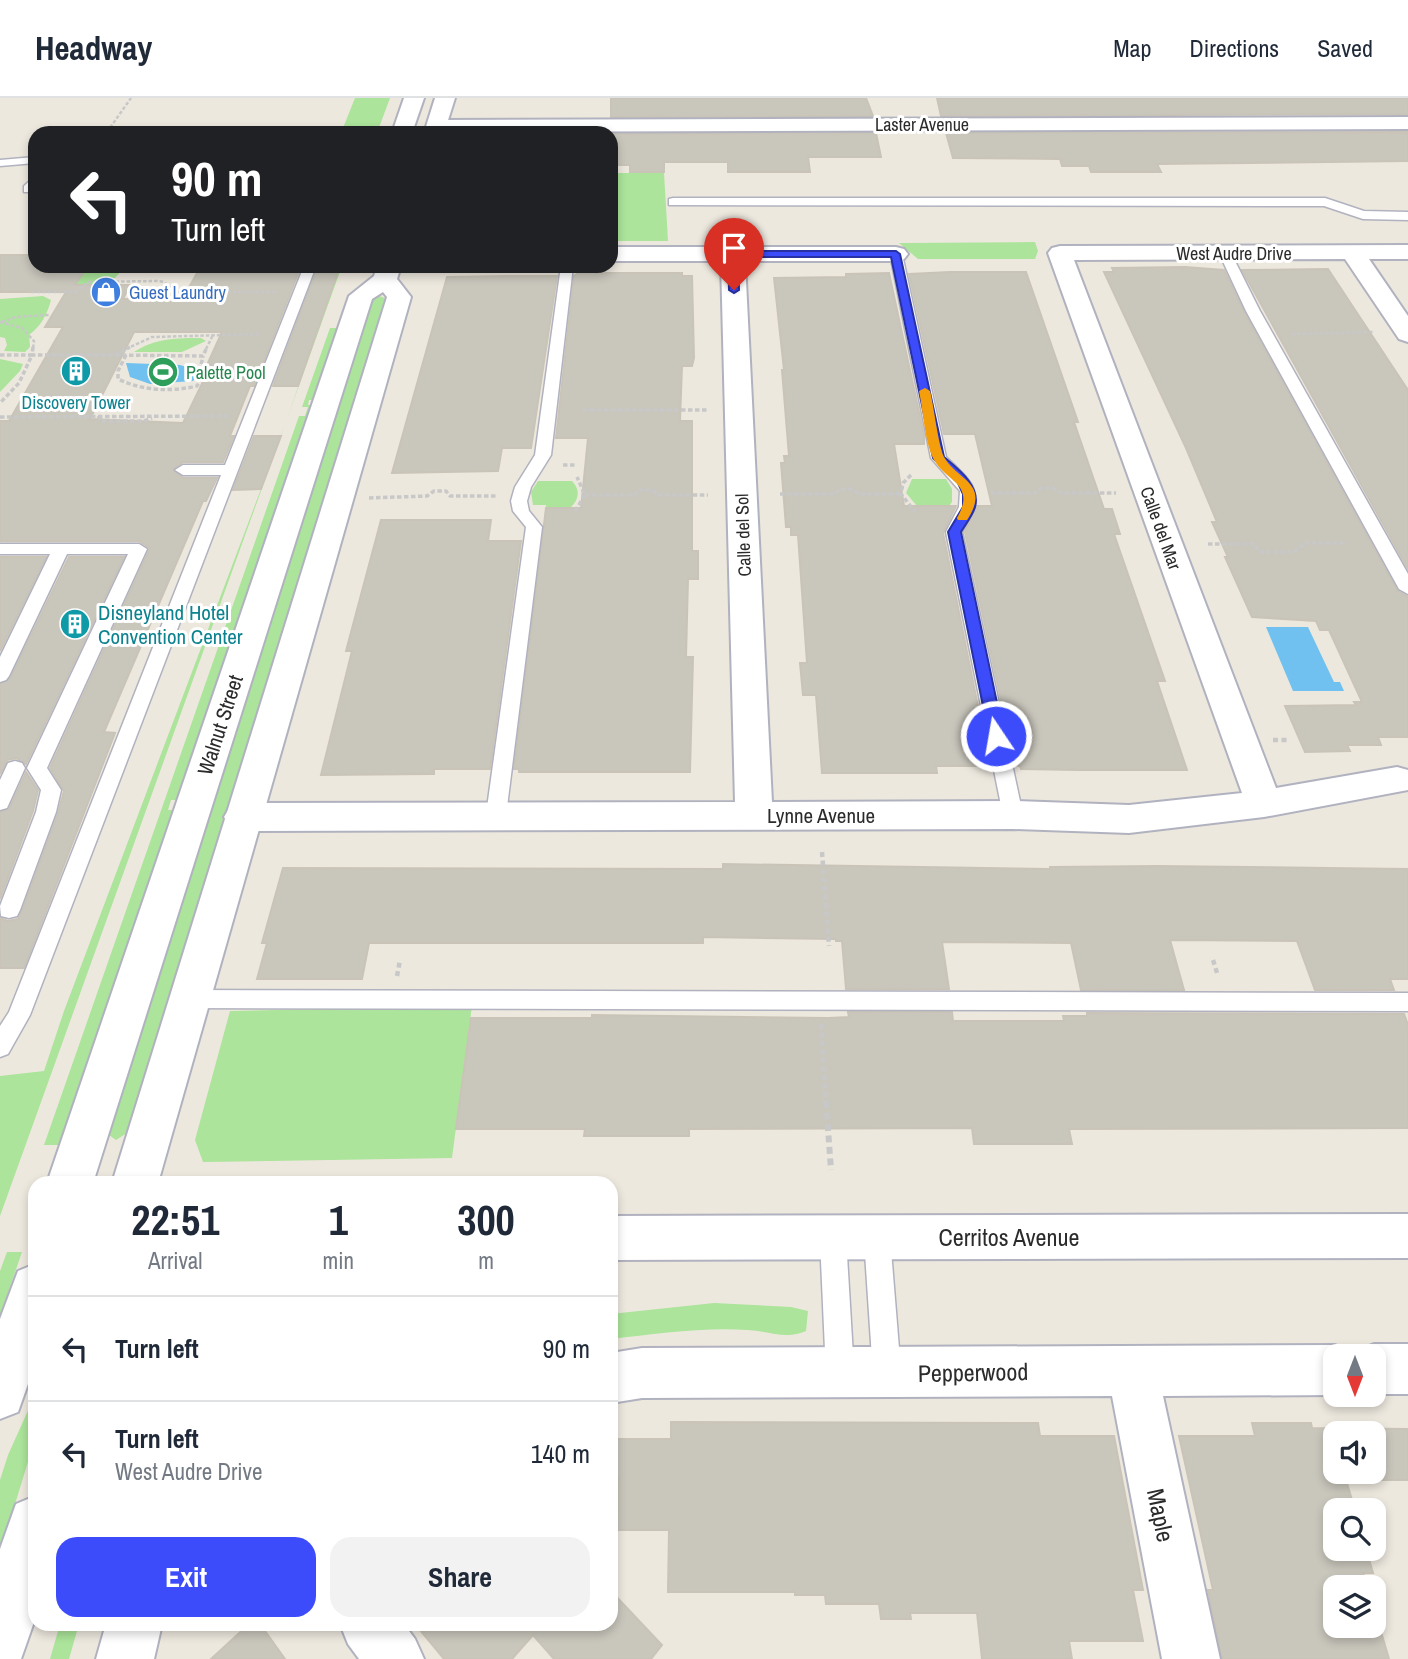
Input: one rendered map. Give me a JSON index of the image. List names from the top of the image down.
{
  "streets": {
    "street": [
      "Laster Avenue",
      "West Audre Drive",
      "Calle del Mar",
      "Calle del Sol",
      "Walnut Street",
      "Lynne Avenue",
      "Cerritos Avenue",
      "Pepperwood",
      "Maple"
    ]
  },
  "crossings": [
    ["West Audre Drive", "Calle del Mar"],
    ["Calle del Mar", "Lynne Avenue"],
    ["Calle del Sol", "Lynne Avenue"],
    ["Walnut Street", "Lynne Avenue"],
    ["Pepperwood", "Maple"]
  ],
  "places": {
    "shop": ["Guest Laundry"],
    "building": ["Discovery Tower", "Disneyland Hotel Convention Center"],
    "sports": ["Palette Pool"]
  },
  "north": "bottom",
  "page": {
    "header": "Headway",
    "nav": ["Map", "Directions", "Saved"],
    "turn": ["90 m", "Turn left"],
    "eta": [
      "22:51",
      "Arrival",
      "1",
      "min",
      "300",
      "m"
    ],
    "list": [
      {
        "name": "Turn left",
        "value": "90 m"
      },
      {
        "name": "Turn left",
        "note": "West Audre Drive",
        "value": "140 m"
      }
    ],
    "buttons": ["Exit", "Share"]
  }
}
